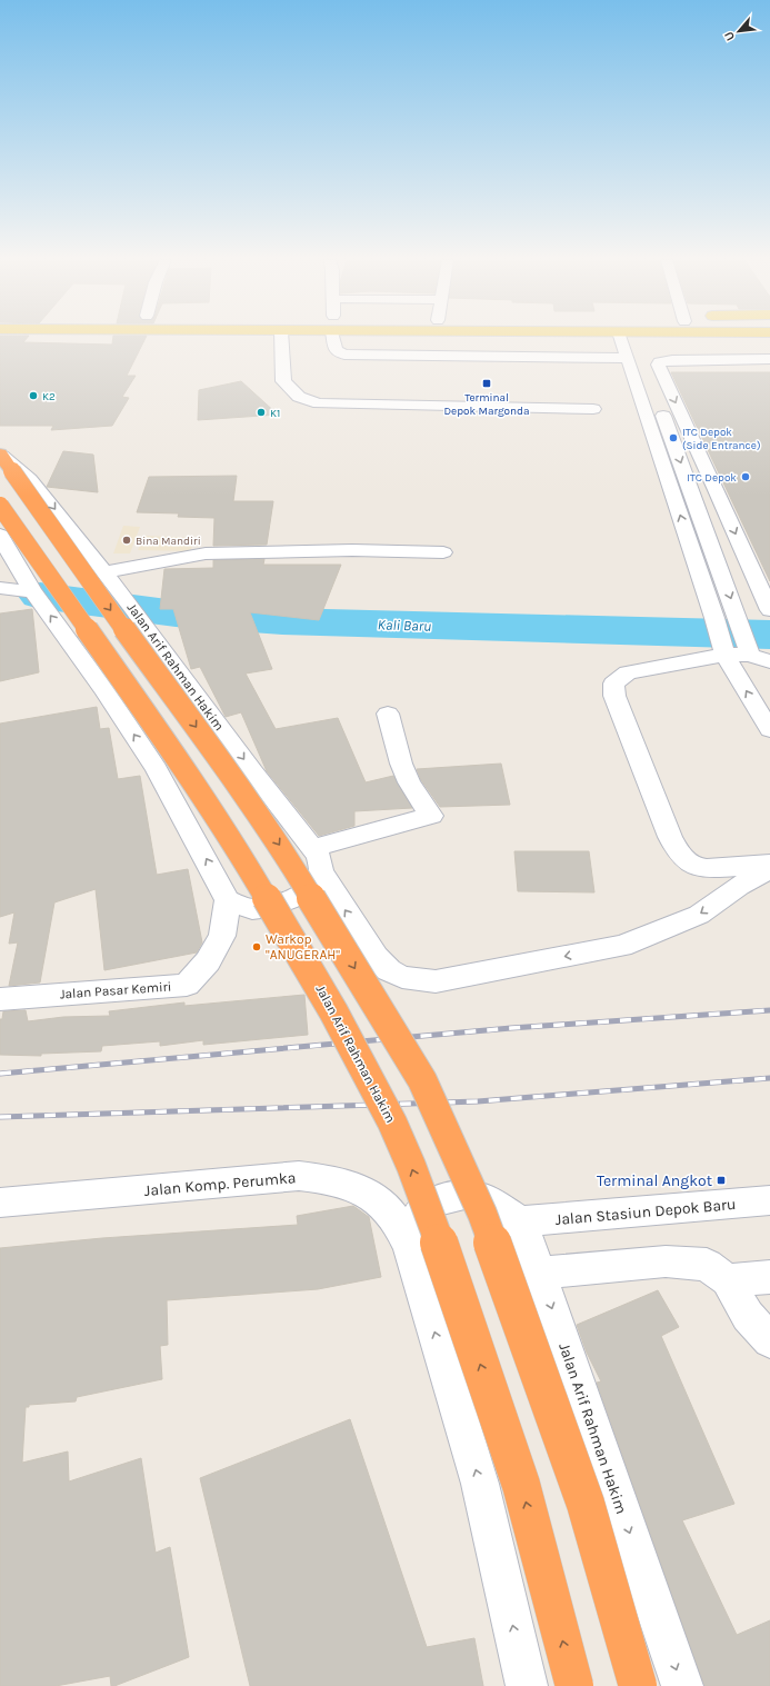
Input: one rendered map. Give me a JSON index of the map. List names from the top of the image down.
{
  "streets": {
    "highway": ["Jalan Arif Rahman Hakim"],
    "street": ["Jalan Pasar Kemiri", "Jalan Komp. Perumka", "Jalan Stasiun Depok Baru"]
  },
  "crossings": [
    ["Jalan Arif Rahman Hakim", "Jalan Stasiun Depok Baru"]
  ],
  "water": ["Kali Baru"],
  "places": {
    "transit": ["Terminal Depok Margonda", "Terminal Angkot"],
    "other": [
      "K2",
      "K1",
      "ITC Depok (Side Entrance)",
      "ITC Depok",
      "Bina Mandiri",
      "Warkop \"ANUGERAH\""
    ]
  },
  "north": "bottom left"
}
